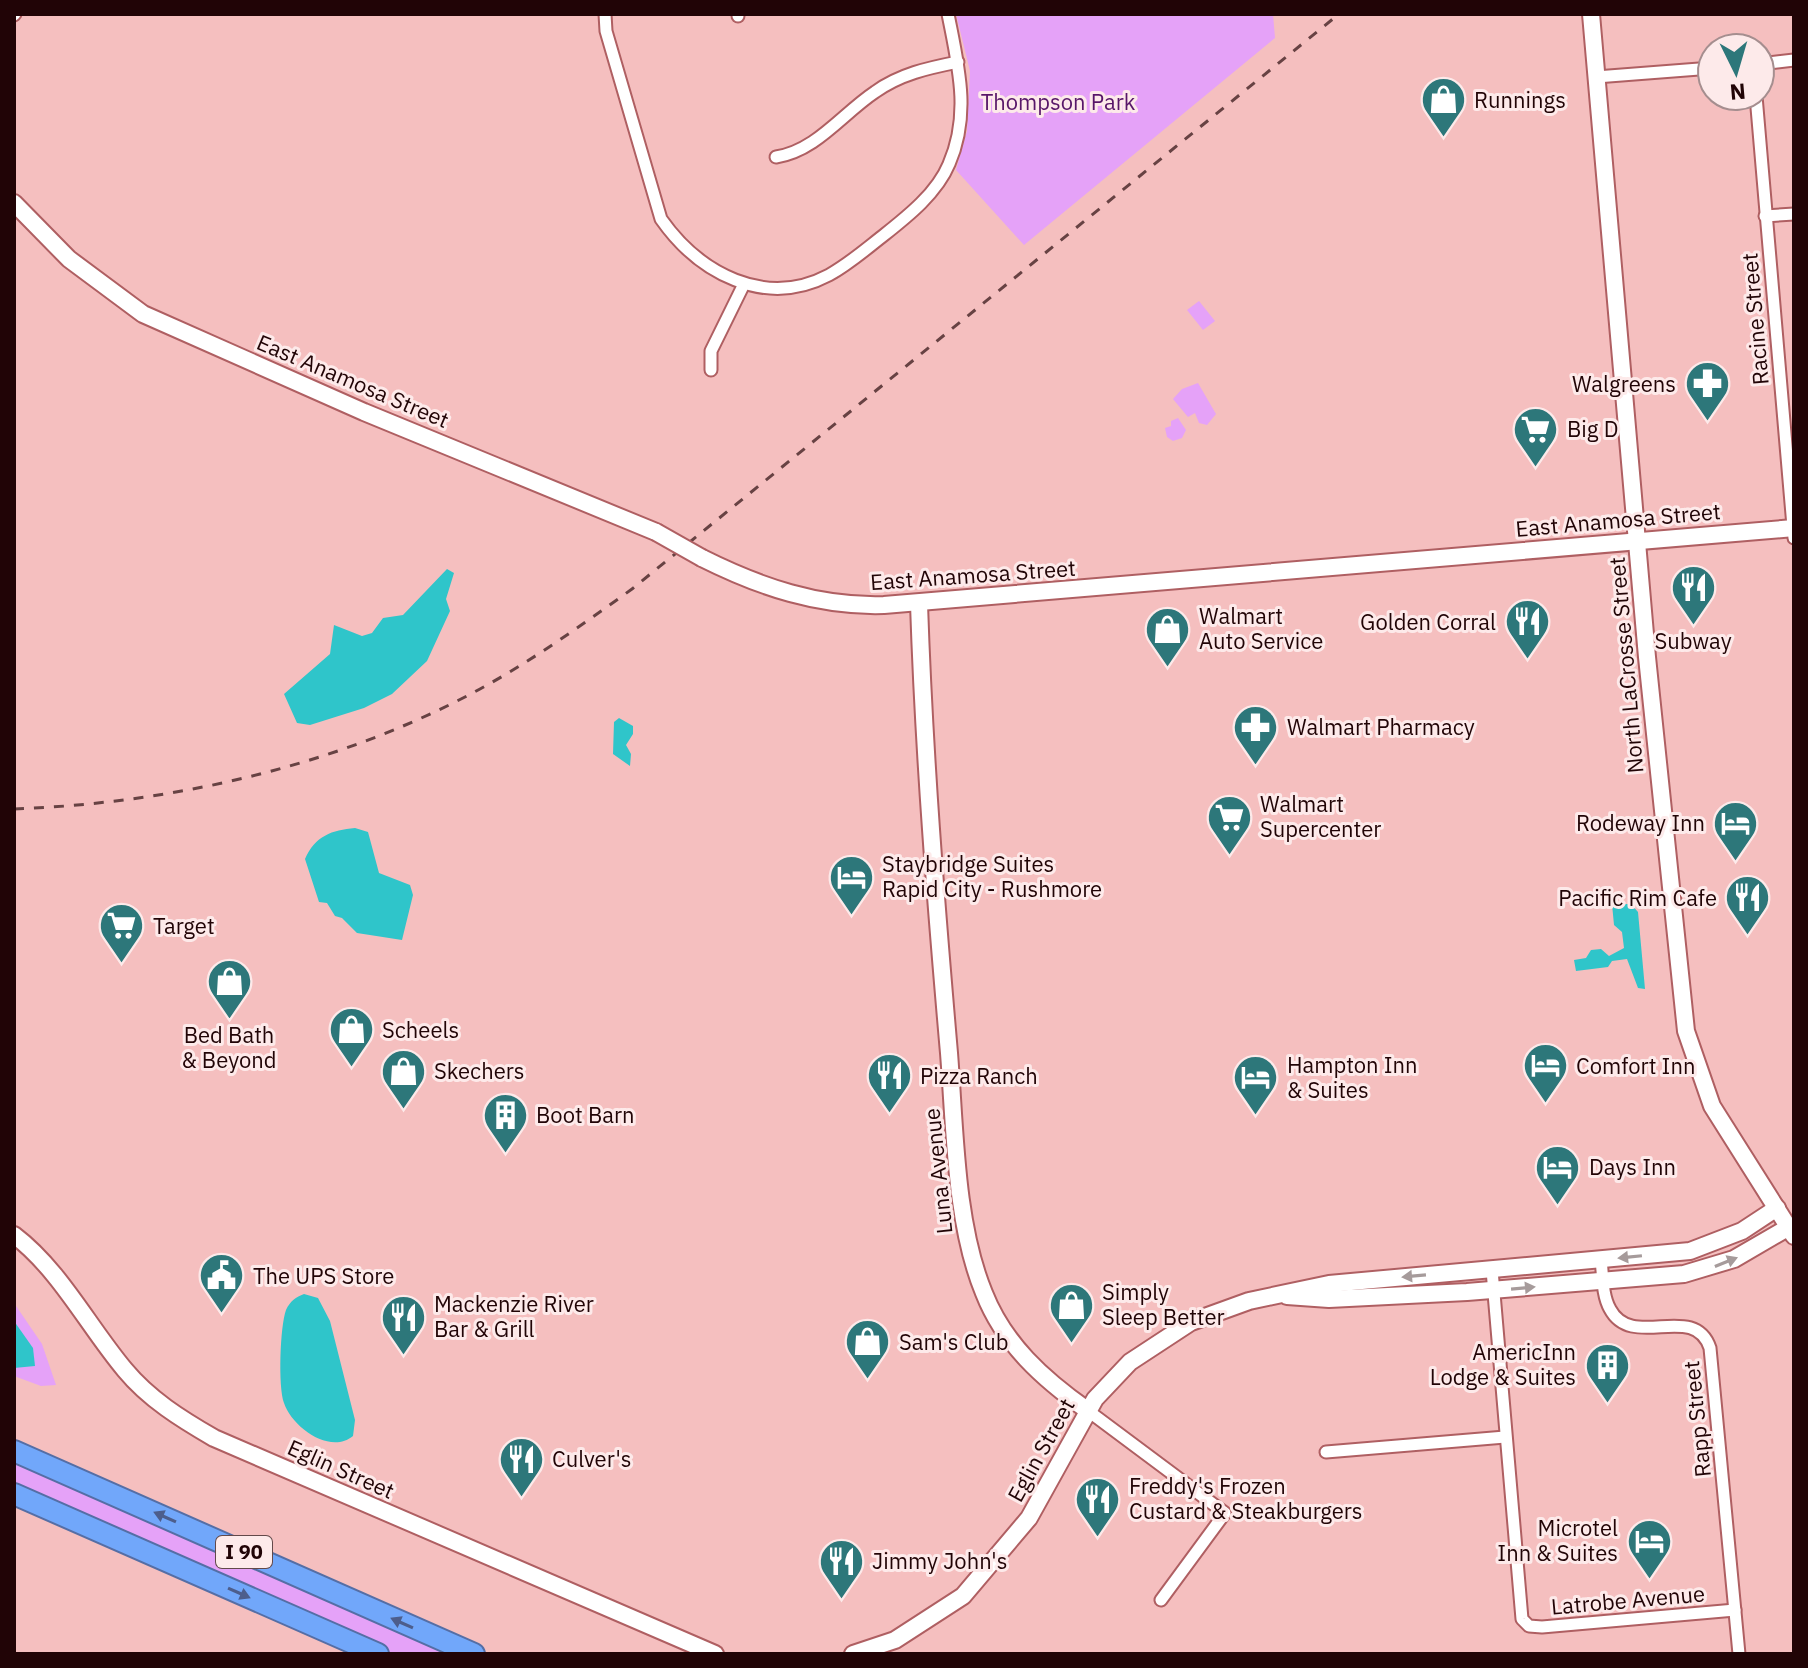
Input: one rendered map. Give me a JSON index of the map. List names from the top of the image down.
{
  "streets": {
    "highway": ["I 90"],
    "street": [
      "Racine Street",
      "East Anamosa Street",
      "North LaCrosse Street",
      "Luna Avenue",
      "Rapp Street",
      "Eglin Street",
      "Latrobe Avenue"
    ]
  },
  "crossings": [
    ["Racine Street", "East Anamosa Street"],
    ["East Anamosa Street", "North LaCrosse Street"],
    ["East Anamosa Street", "Luna Avenue"],
    ["North LaCrosse Street", "Eglin Street"],
    ["Luna Avenue", "Eglin Street"],
    ["Rapp Street", "Eglin Street"],
    ["Rapp Street", "Latrobe Avenue"]
  ],
  "parks": ["Thompson Park"],
  "places": {
    "shop": [
      "Runnings",
      "Walmart Auto Service",
      "Bed Bath & Beyond",
      "Scheels",
      "Skechers",
      "Simply Sleep Better",
      "Sam's Club"
    ],
    "pharmacy": ["Walgreens", "Walmart Pharmacy"],
    "supermarket": ["Big D", "Walmart Supercenter", "Target"],
    "restaurant": [
      "Subway",
      "Golden Corral",
      "Pacific Rim Cafe",
      "Pizza Ranch",
      "Mackenzie River Bar & Grill",
      "Culver's",
      "Freddy's Frozen Custard & Steakburgers",
      "Jimmy John's"
    ],
    "hotel": [
      "Rodeway Inn",
      "Staybridge Suites Rapid City - Rushmore",
      "Comfort Inn",
      "Hampton Inn & Suites",
      "Days Inn",
      "Microtel Inn & Suites"
    ],
    "building": ["Boot Barn", "AmericInn Lodge & Suites"],
    "public building": ["The UPS Store"]
  },
  "north": "bottom"
}
